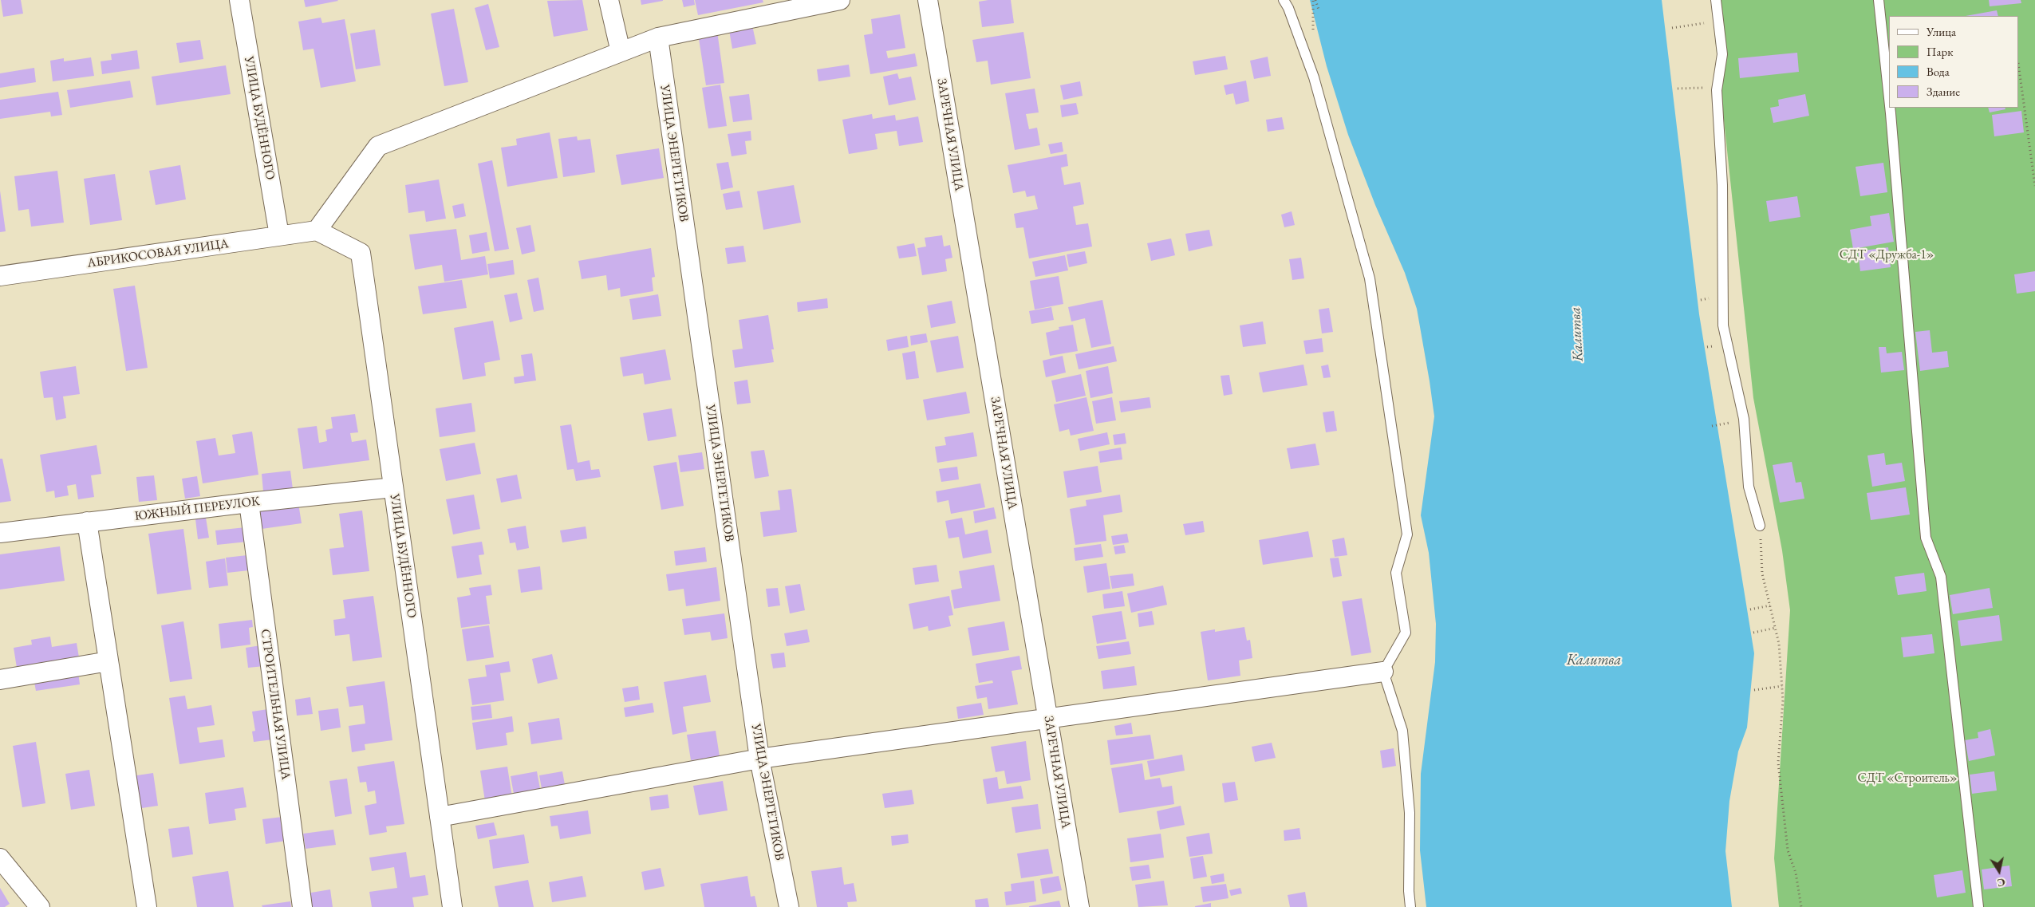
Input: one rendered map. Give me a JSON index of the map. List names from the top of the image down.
{
  "streets": {
    "street": [
      "УЛИЦА БУДЁННОГО",
      "ЗАРЕЧНАЯ УЛИЦА",
      "УЛИЦА ЭНЕРГЕТИКОВ",
      "АБРИКОСОВАЯ УЛИЦА",
      "ЮЖНЫЙ ПЕРЕУЛОК",
      "СТРОИТЕЛЬНАЯ УЛИЦА"
    ]
  },
  "crossings": [
    ["УЛИЦА БУДЁННОГО", "АБРИКОСОВАЯ УЛИЦА"],
    ["УЛИЦА БУДЁННОГО", "ЮЖНЫЙ ПЕРЕУЛОК"],
    ["ЮЖНЫЙ ПЕРЕУЛОК", "СТРОИТЕЛЬНАЯ УЛИЦА"]
  ],
  "water": ["Калитва"],
  "parks": ["СДТ «Дружба-1»", "СДТ «Строитель»"],
  "legend": [
    "Улица",
    "Парк",
    "Вода",
    "Здание"
  ],
  "north": "bottom"
}
